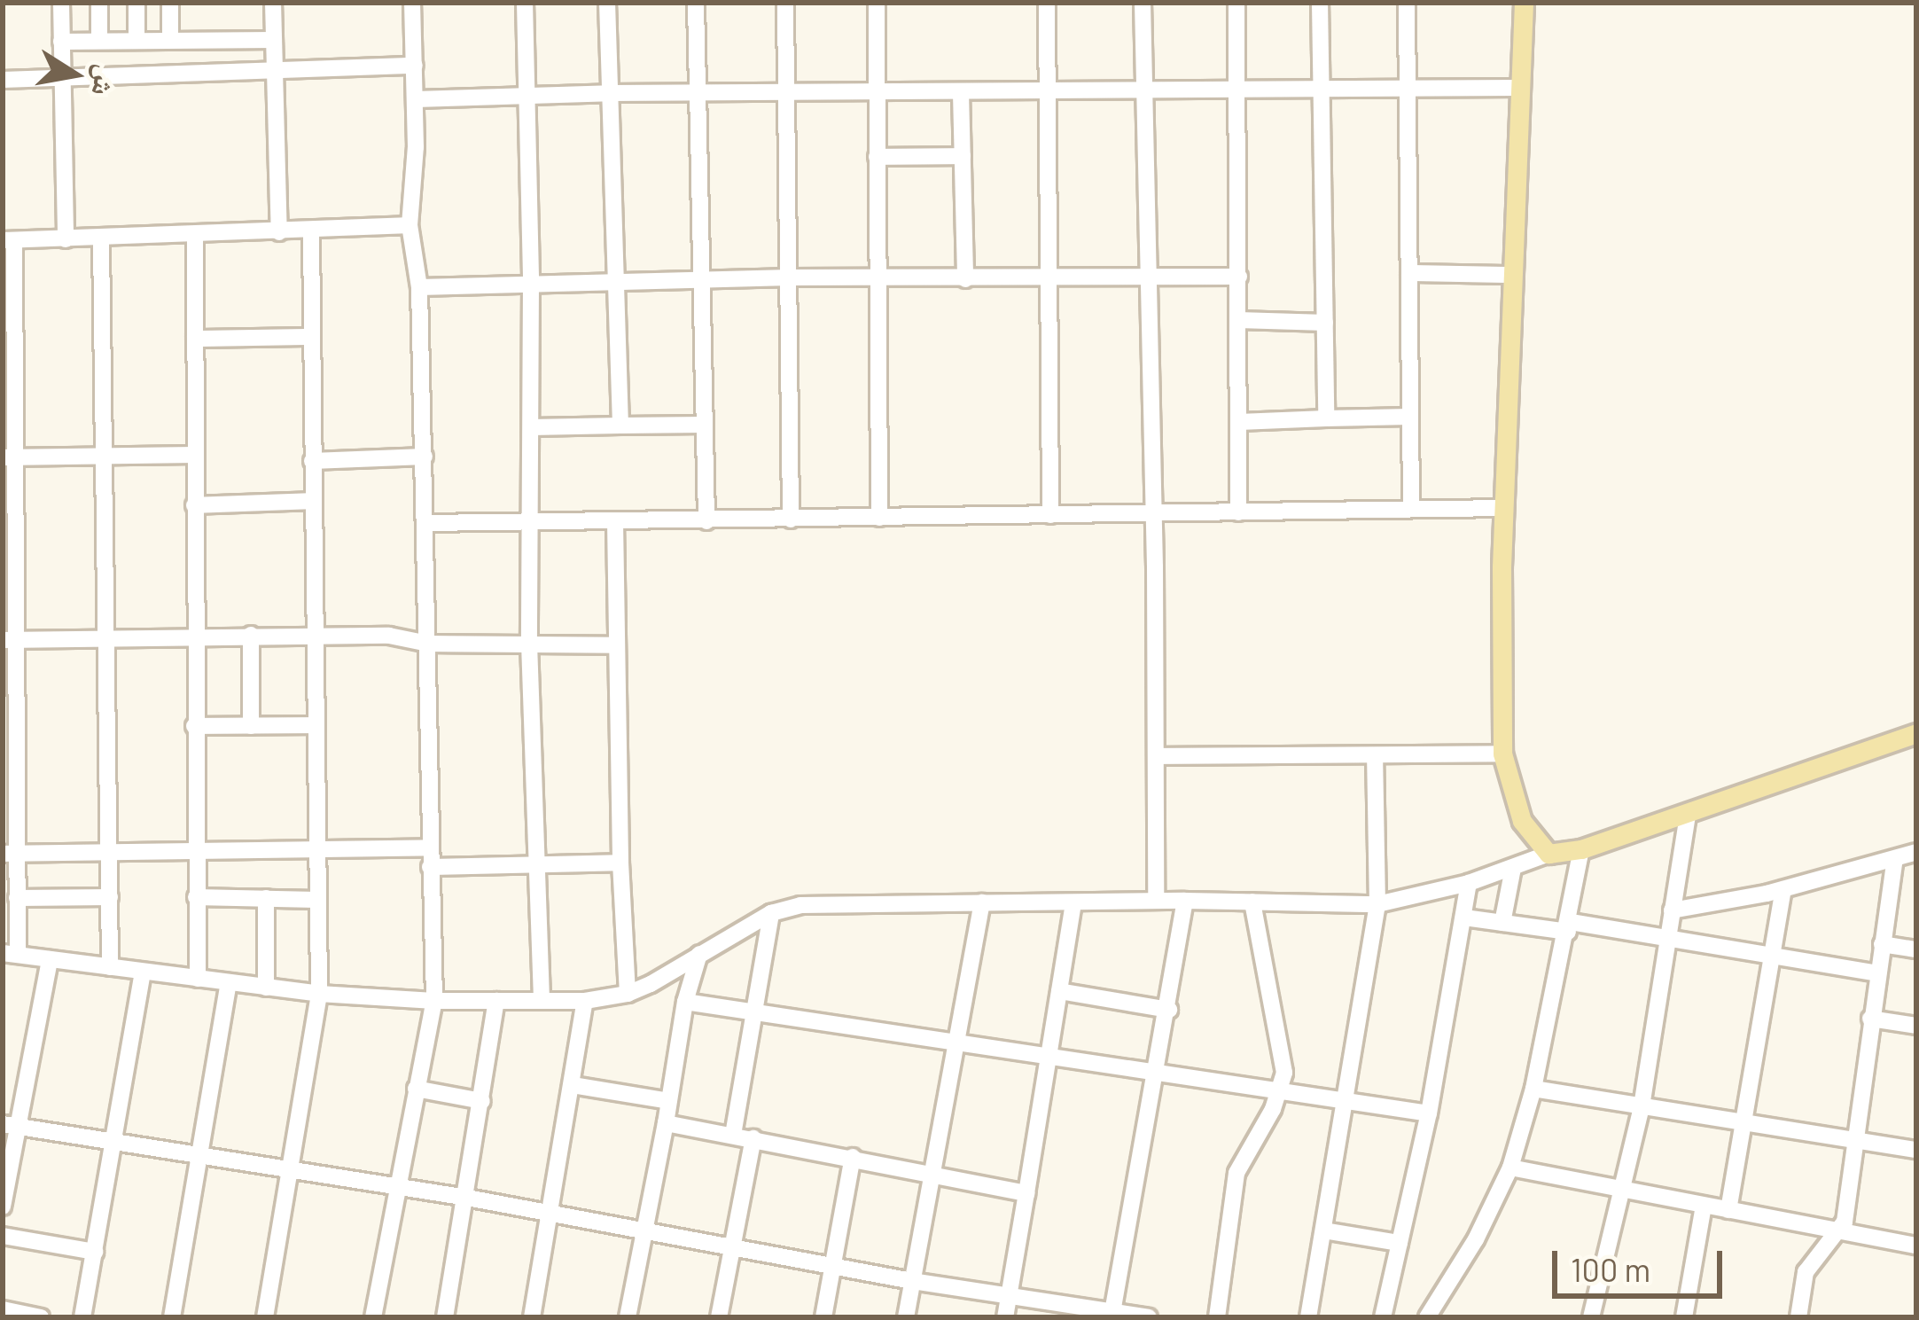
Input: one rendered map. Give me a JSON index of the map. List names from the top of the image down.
{
  "scale_bar": "100 m",
  "north": "right"
}
